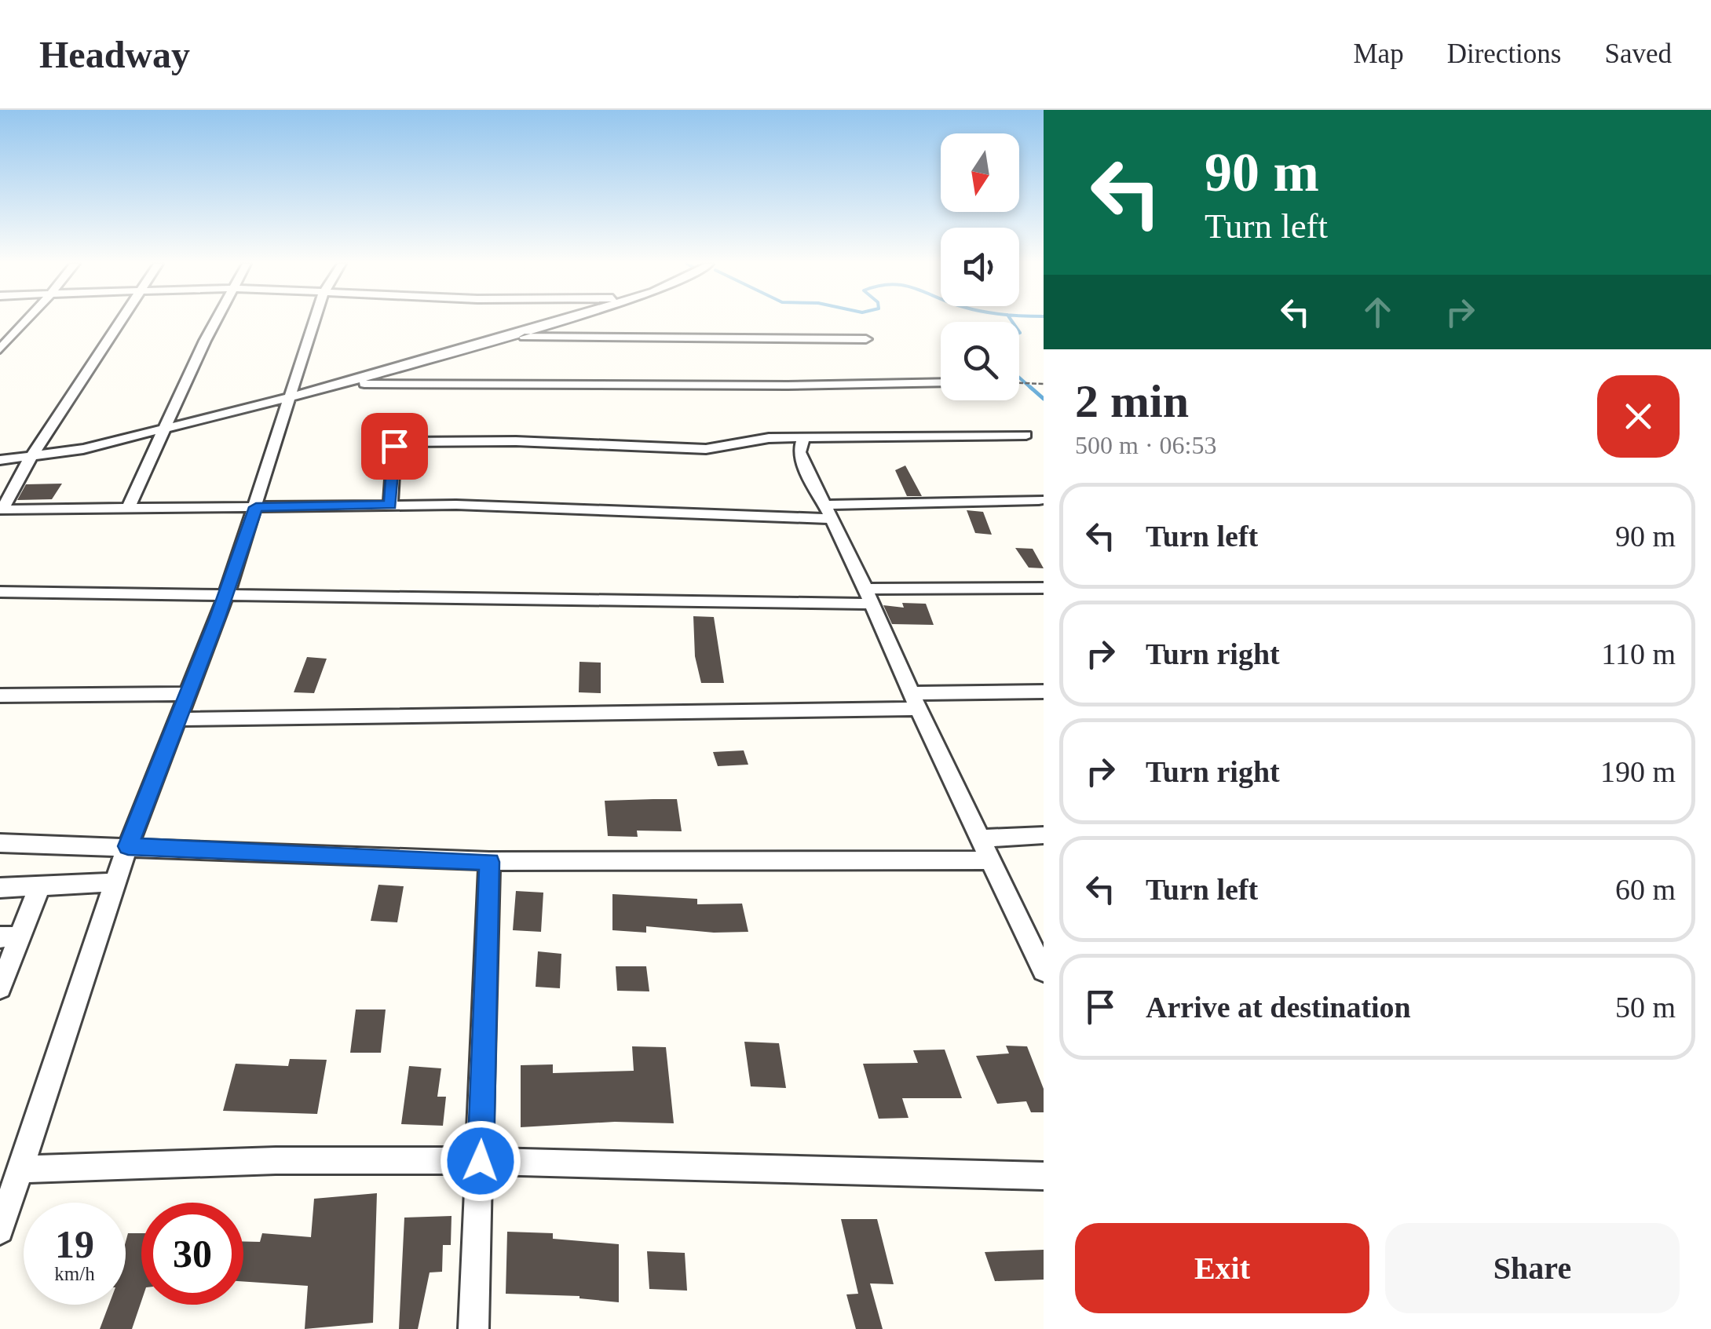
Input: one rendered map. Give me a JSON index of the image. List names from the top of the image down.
{
  "north": "bottom",
  "page": {
    "header": "Headway",
    "nav": ["Map", "Directions", "Saved"],
    "turn": ["90 m", "Turn left"],
    "heading": ["2 min", "500 m · 06:53"],
    "list": [
      {
        "name": "Turn left",
        "value": "90 m"
      },
      {
        "name": "Turn right",
        "value": "110 m"
      },
      {
        "name": "Turn right",
        "value": "190 m"
      },
      {
        "name": "Turn left",
        "value": "60 m"
      },
      {
        "name": "Arrive at destination",
        "value": "50 m"
      }
    ],
    "speed": "19 km/h",
    "limit": "30",
    "buttons": ["Exit", "Share"]
  }
}
